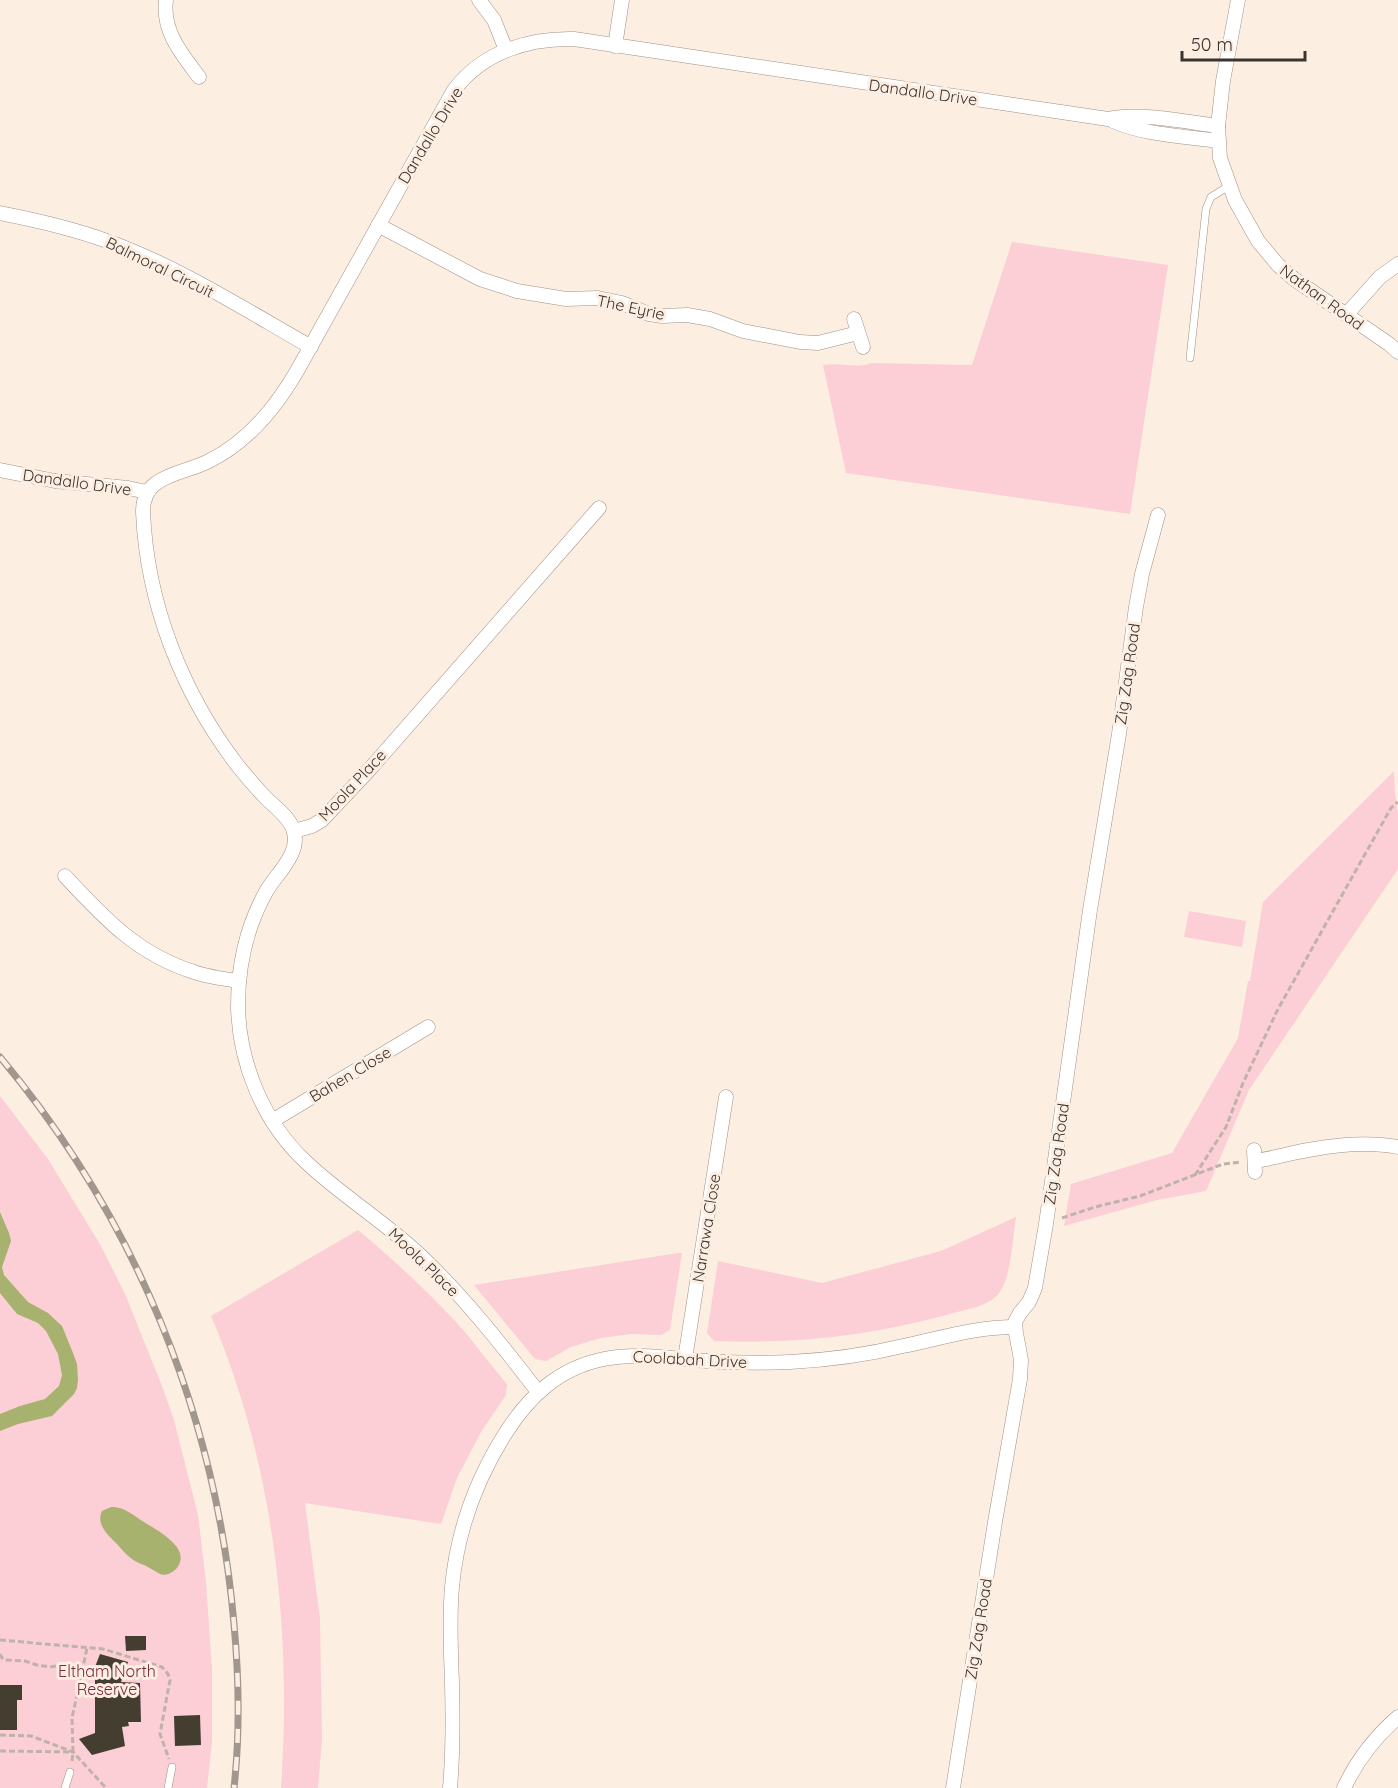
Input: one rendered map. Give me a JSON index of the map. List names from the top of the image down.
{
  "streets": {
    "street": [
      "Dandallo Drive",
      "Balmoral Circuit",
      "Nathan Road",
      "The Eyrie",
      "Zig Zag Road",
      "Moola Place",
      "Bahen Close",
      "Narrawa Close",
      "Coolabah Drive"
    ]
  },
  "crossings": [
    ["Dandallo Drive", "Balmoral Circuit"],
    ["Dandallo Drive", "Nathan Road"],
    ["Dandallo Drive", "The Eyrie"],
    ["Zig Zag Road", "Coolabah Drive"],
    ["Moola Place", "Bahen Close"],
    ["Moola Place", "Coolabah Drive"],
    ["Narrawa Close", "Coolabah Drive"]
  ],
  "parks": ["Eltham North Reserve"],
  "scale_bar": "50 m"
}
